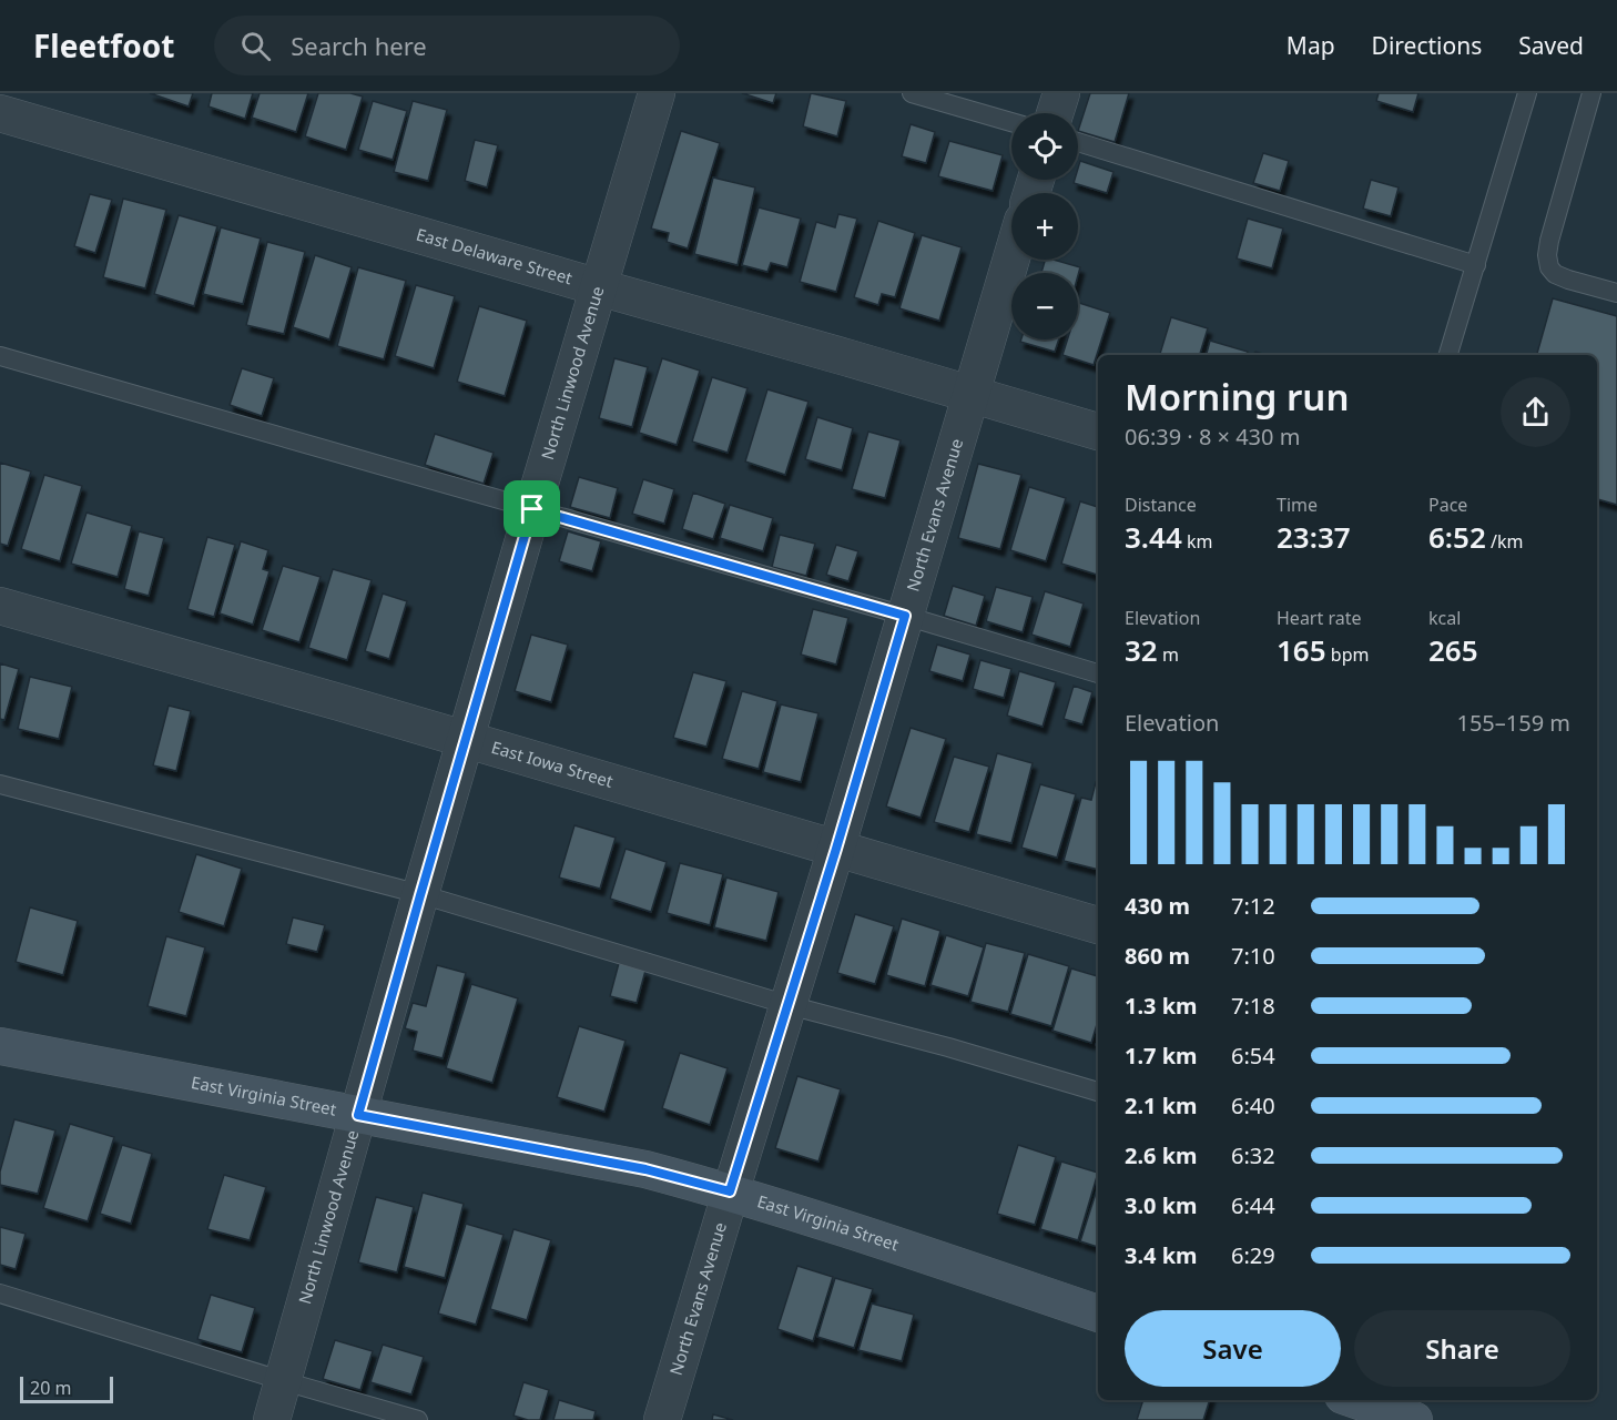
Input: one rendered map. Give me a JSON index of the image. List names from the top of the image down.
{
  "streets": {
    "main road": ["East Virginia Street"],
    "street": [
      "East Delaware Street",
      "North Linwood Avenue",
      "North Evans Avenue",
      "East Iowa Street"
    ]
  },
  "crossings": [
    ["East Delaware Street", "North Linwood Avenue"],
    ["East Delaware Street", "North Evans Avenue"],
    ["North Linwood Avenue", "East Iowa Street"],
    ["North Linwood Avenue", "East Virginia Street"],
    ["North Evans Avenue", "East Iowa Street"],
    ["North Evans Avenue", "East Virginia Street"]
  ],
  "scale_bar": "20 m",
  "page": {
    "header": "Fleetfoot",
    "search": "Search here",
    "nav": ["Map", "Directions", "Saved"],
    "map_buttons": ["+", "−"],
    "heading": ["Morning run", "06:39 · 8 × 430 m"],
    "stats": [
      ["Distance", "3.44 km"],
      ["Time", "23:37"],
      ["Pace", "6:52 /km"],
      ["Elevation", "32 m"],
      ["Heart rate", "165 bpm"],
      ["kcal", "265"]
    ],
    "chart": ["Elevation", "155–159 m"],
    "list": [
      {
        "name": "430 m",
        "note": "7:12"
      },
      {
        "name": "860 m",
        "note": "7:10"
      },
      {
        "name": "1.3 km",
        "note": "7:18"
      },
      {
        "name": "1.7 km",
        "note": "6:54"
      },
      {
        "name": "2.1 km",
        "note": "6:40"
      },
      {
        "name": "2.6 km",
        "note": "6:32"
      },
      {
        "name": "3.0 km",
        "note": "6:44"
      },
      {
        "name": "3.4 km",
        "note": "6:29"
      }
    ],
    "buttons": ["Save", "Share"],
    "scale": "20 m"
  }
}
